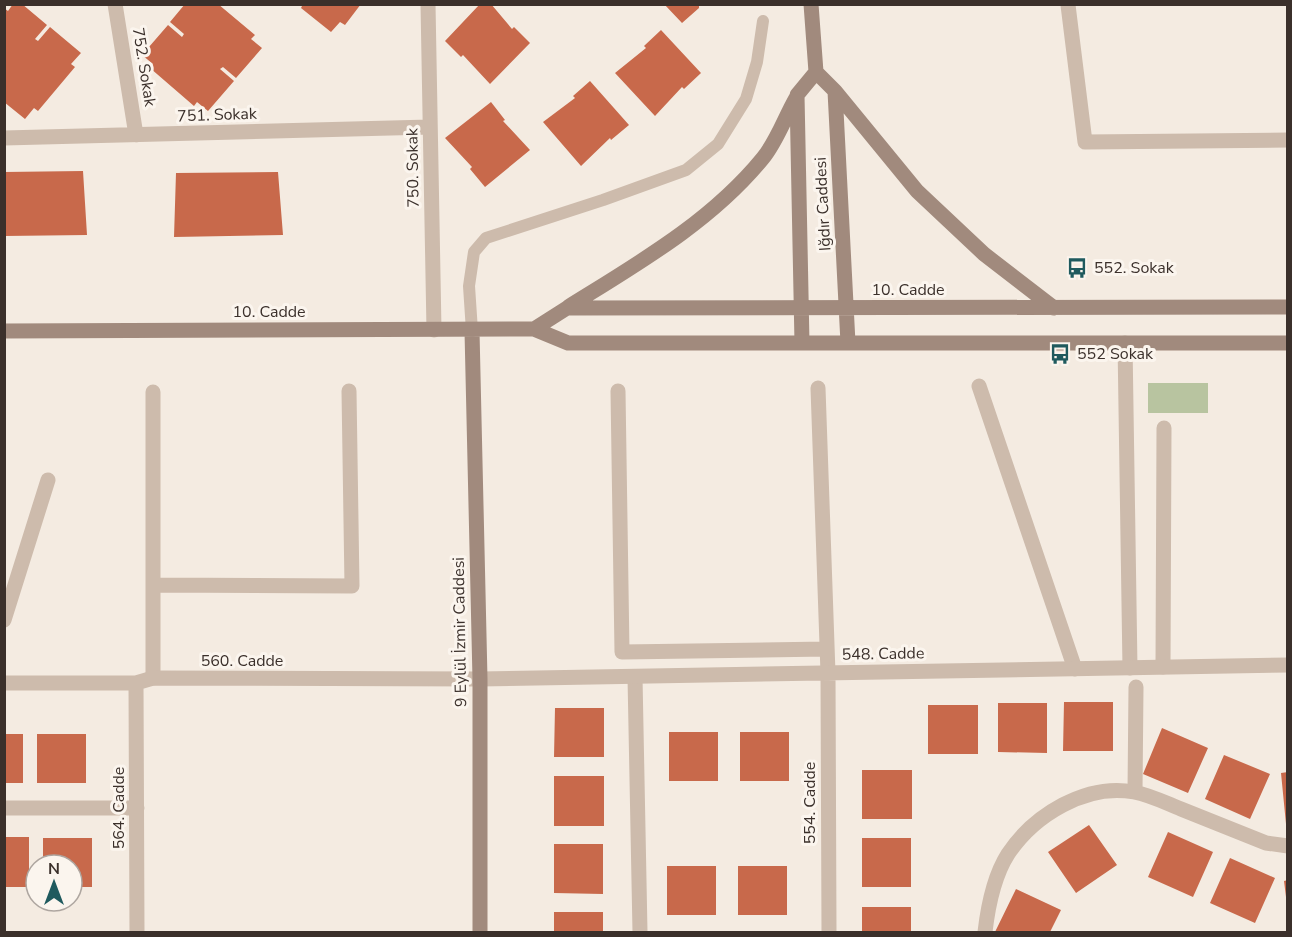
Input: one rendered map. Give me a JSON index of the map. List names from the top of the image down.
{
  "streets": {
    "main road": ["Iğdır Caddesi", "10. Cadde", "9 Eylül İzmir Caddesi"],
    "street": [
      "752. Sokak",
      "751. Sokak",
      "750. Sokak",
      "548. Cadde",
      "560. Cadde",
      "554. Cadde",
      "564. Cadde"
    ]
  },
  "crossings": [
    ["752. Sokak", "751. Sokak"],
    ["751. Sokak", "750. Sokak"],
    ["750. Sokak", "10. Cadde"],
    ["Iğdır Caddesi", "10. Cadde"],
    ["10. Cadde", "9 Eylül İzmir Caddesi"],
    ["9 Eylül İzmir Caddesi", "548. Cadde"],
    ["9 Eylül İzmir Caddesi", "560. Cadde"],
    ["548. Cadde", "560. Cadde"],
    ["548. Cadde", "554. Cadde"],
    ["560. Cadde", "564. Cadde"]
  ],
  "places": {
    "bus stop": ["552. Sokak", "552 Sokak"]
  },
  "north": "top"
}
